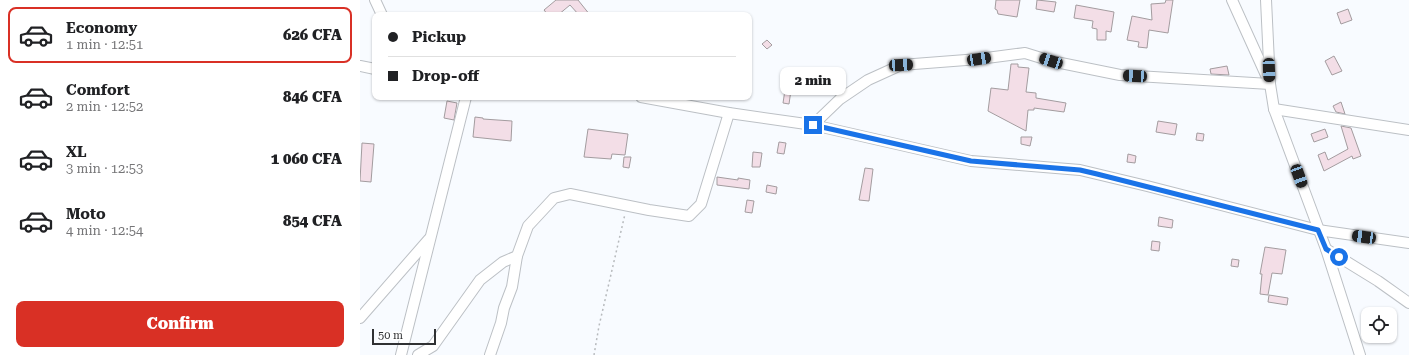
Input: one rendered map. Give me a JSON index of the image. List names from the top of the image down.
{
  "scale_bar": "50 m",
  "page": {
    "list": [
      {
        "name": "Economy",
        "note": "1 min · 12:51",
        "value": "626 CFA"
      },
      {
        "name": "Comfort",
        "note": "2 min · 12:52",
        "value": "846 CFA"
      },
      {
        "name": "XL",
        "note": "3 min · 12:53",
        "value": "1 060 CFA"
      },
      {
        "name": "Moto",
        "note": "4 min · 12:54",
        "value": "854 CFA"
      }
    ],
    "banner": ["Pickup", "Drop-off"],
    "bubble": "2 min",
    "buttons": "Confirm",
    "scale": "50 m"
  }
}
